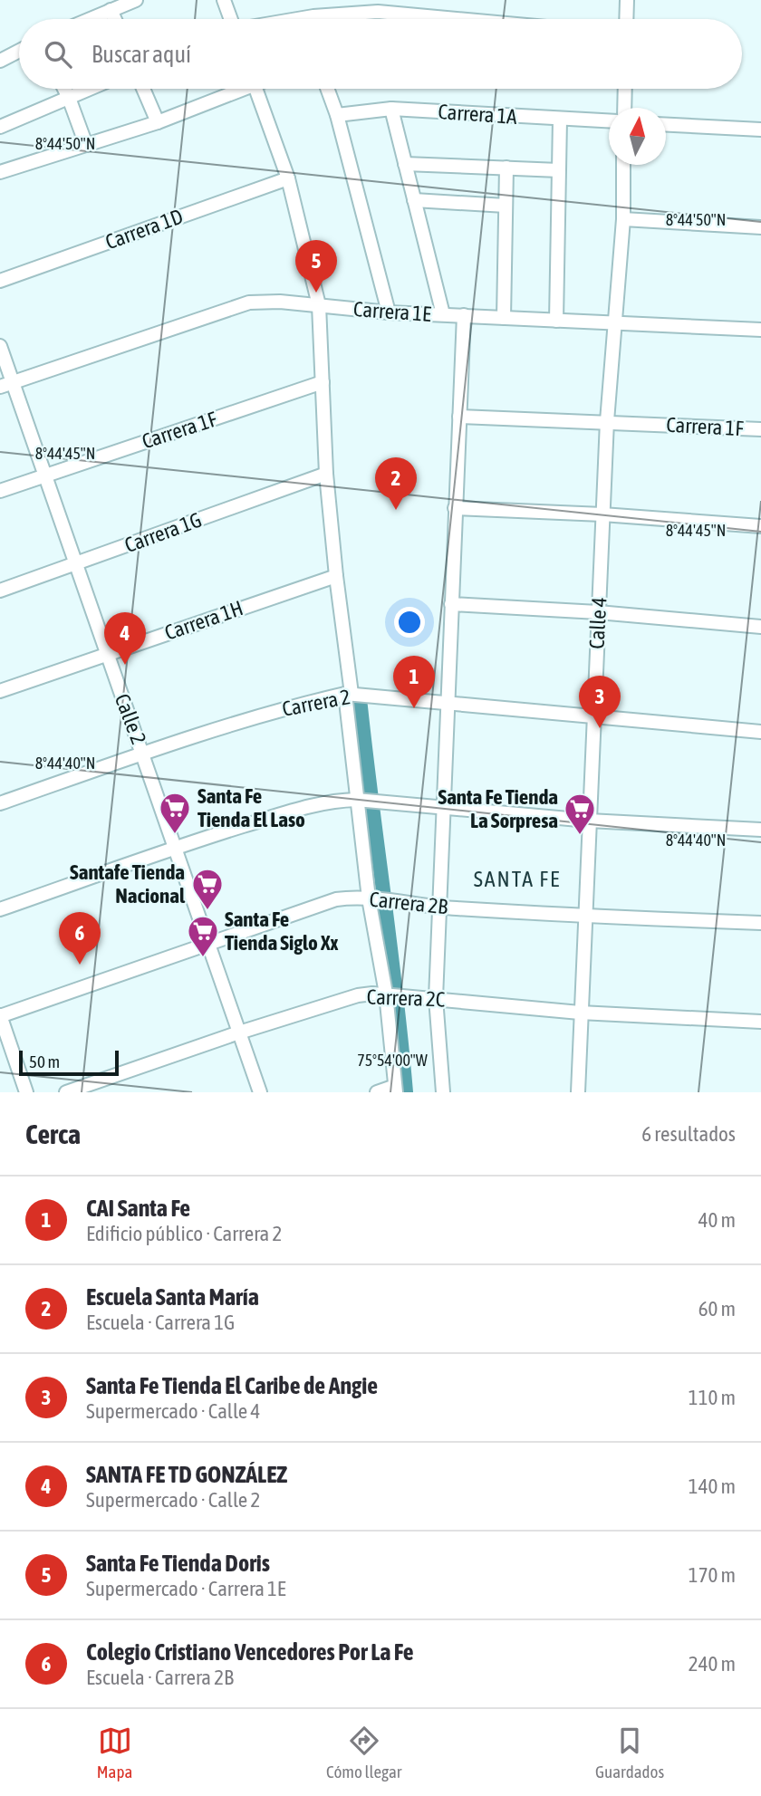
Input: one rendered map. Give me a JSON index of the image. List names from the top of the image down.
{
  "streets": {
    "street": [
      "Carrera 1A",
      "Carrera 1D",
      "Carrera 1E",
      "Carrera 1F",
      "Carrera 1G",
      "Carrera 1H",
      "Calle 4",
      "Carrera 2",
      "Calle 2",
      "Carrera 2B",
      "Carrera 2C"
    ]
  },
  "crossings": [
    ["Carrera 1E", "Calle 4"],
    ["Carrera 1E", "Calle 2"],
    ["Carrera 1F", "Calle 4"],
    ["Carrera 1F", "Calle 2"],
    ["Carrera 1G", "Calle 2"],
    ["Carrera 1H", "Calle 2"],
    ["Calle 4", "Carrera 2"],
    ["Calle 4", "Carrera 2B"],
    ["Calle 4", "Carrera 2C"],
    ["Carrera 2", "Calle 2"],
    ["Calle 2", "Carrera 2B"],
    ["Calle 2", "Carrera 2C"]
  ],
  "districts": ["SANTA FE"],
  "places": {
    "supermarket": [
      "Santa Fe Tienda El Laso",
      "Santa Fe Tienda La Sorpresa",
      "Santafe Tienda Nacional",
      "Santa Fe Tienda Siglo Xx"
    ]
  },
  "scale_bar": "50 m",
  "north": "top",
  "page": {
    "search": "Buscar aquí",
    "pins": [
      "5",
      "2",
      "4",
      "1",
      "3",
      "6"
    ],
    "scale": "50 m",
    "heading": ["Cerca", "6 resultados"],
    "list": [
      {
        "mark": "1",
        "name": "CAI Santa Fe",
        "note": "Edificio público · Carrera 2",
        "value": "40 m"
      },
      {
        "mark": "2",
        "name": "Escuela Santa María",
        "note": "Escuela · Carrera 1G",
        "value": "60 m"
      },
      {
        "mark": "3",
        "name": "Santa Fe Tienda El Caribe de Angie",
        "note": "Supermercado · Calle 4",
        "value": "110 m"
      },
      {
        "mark": "4",
        "name": "SANTA FE TD GONZÁLEZ",
        "note": "Supermercado · Calle 2",
        "value": "140 m"
      },
      {
        "mark": "5",
        "name": "Santa Fe Tienda Doris",
        "note": "Supermercado · Carrera 1E",
        "value": "170 m"
      },
      {
        "mark": "6",
        "name": "Colegio Cristiano Vencedores Por La Fe",
        "note": "Escuela · Carrera 2B",
        "value": "240 m"
      }
    ],
    "nav": ["Mapa", "Cómo llegar", "Guardados"]
  },
  "coordinates": [
    "8°44'50\"N",
    "8°44'45\"N",
    "8°44'40\"N",
    "75°54'00\"W"
  ]
}
